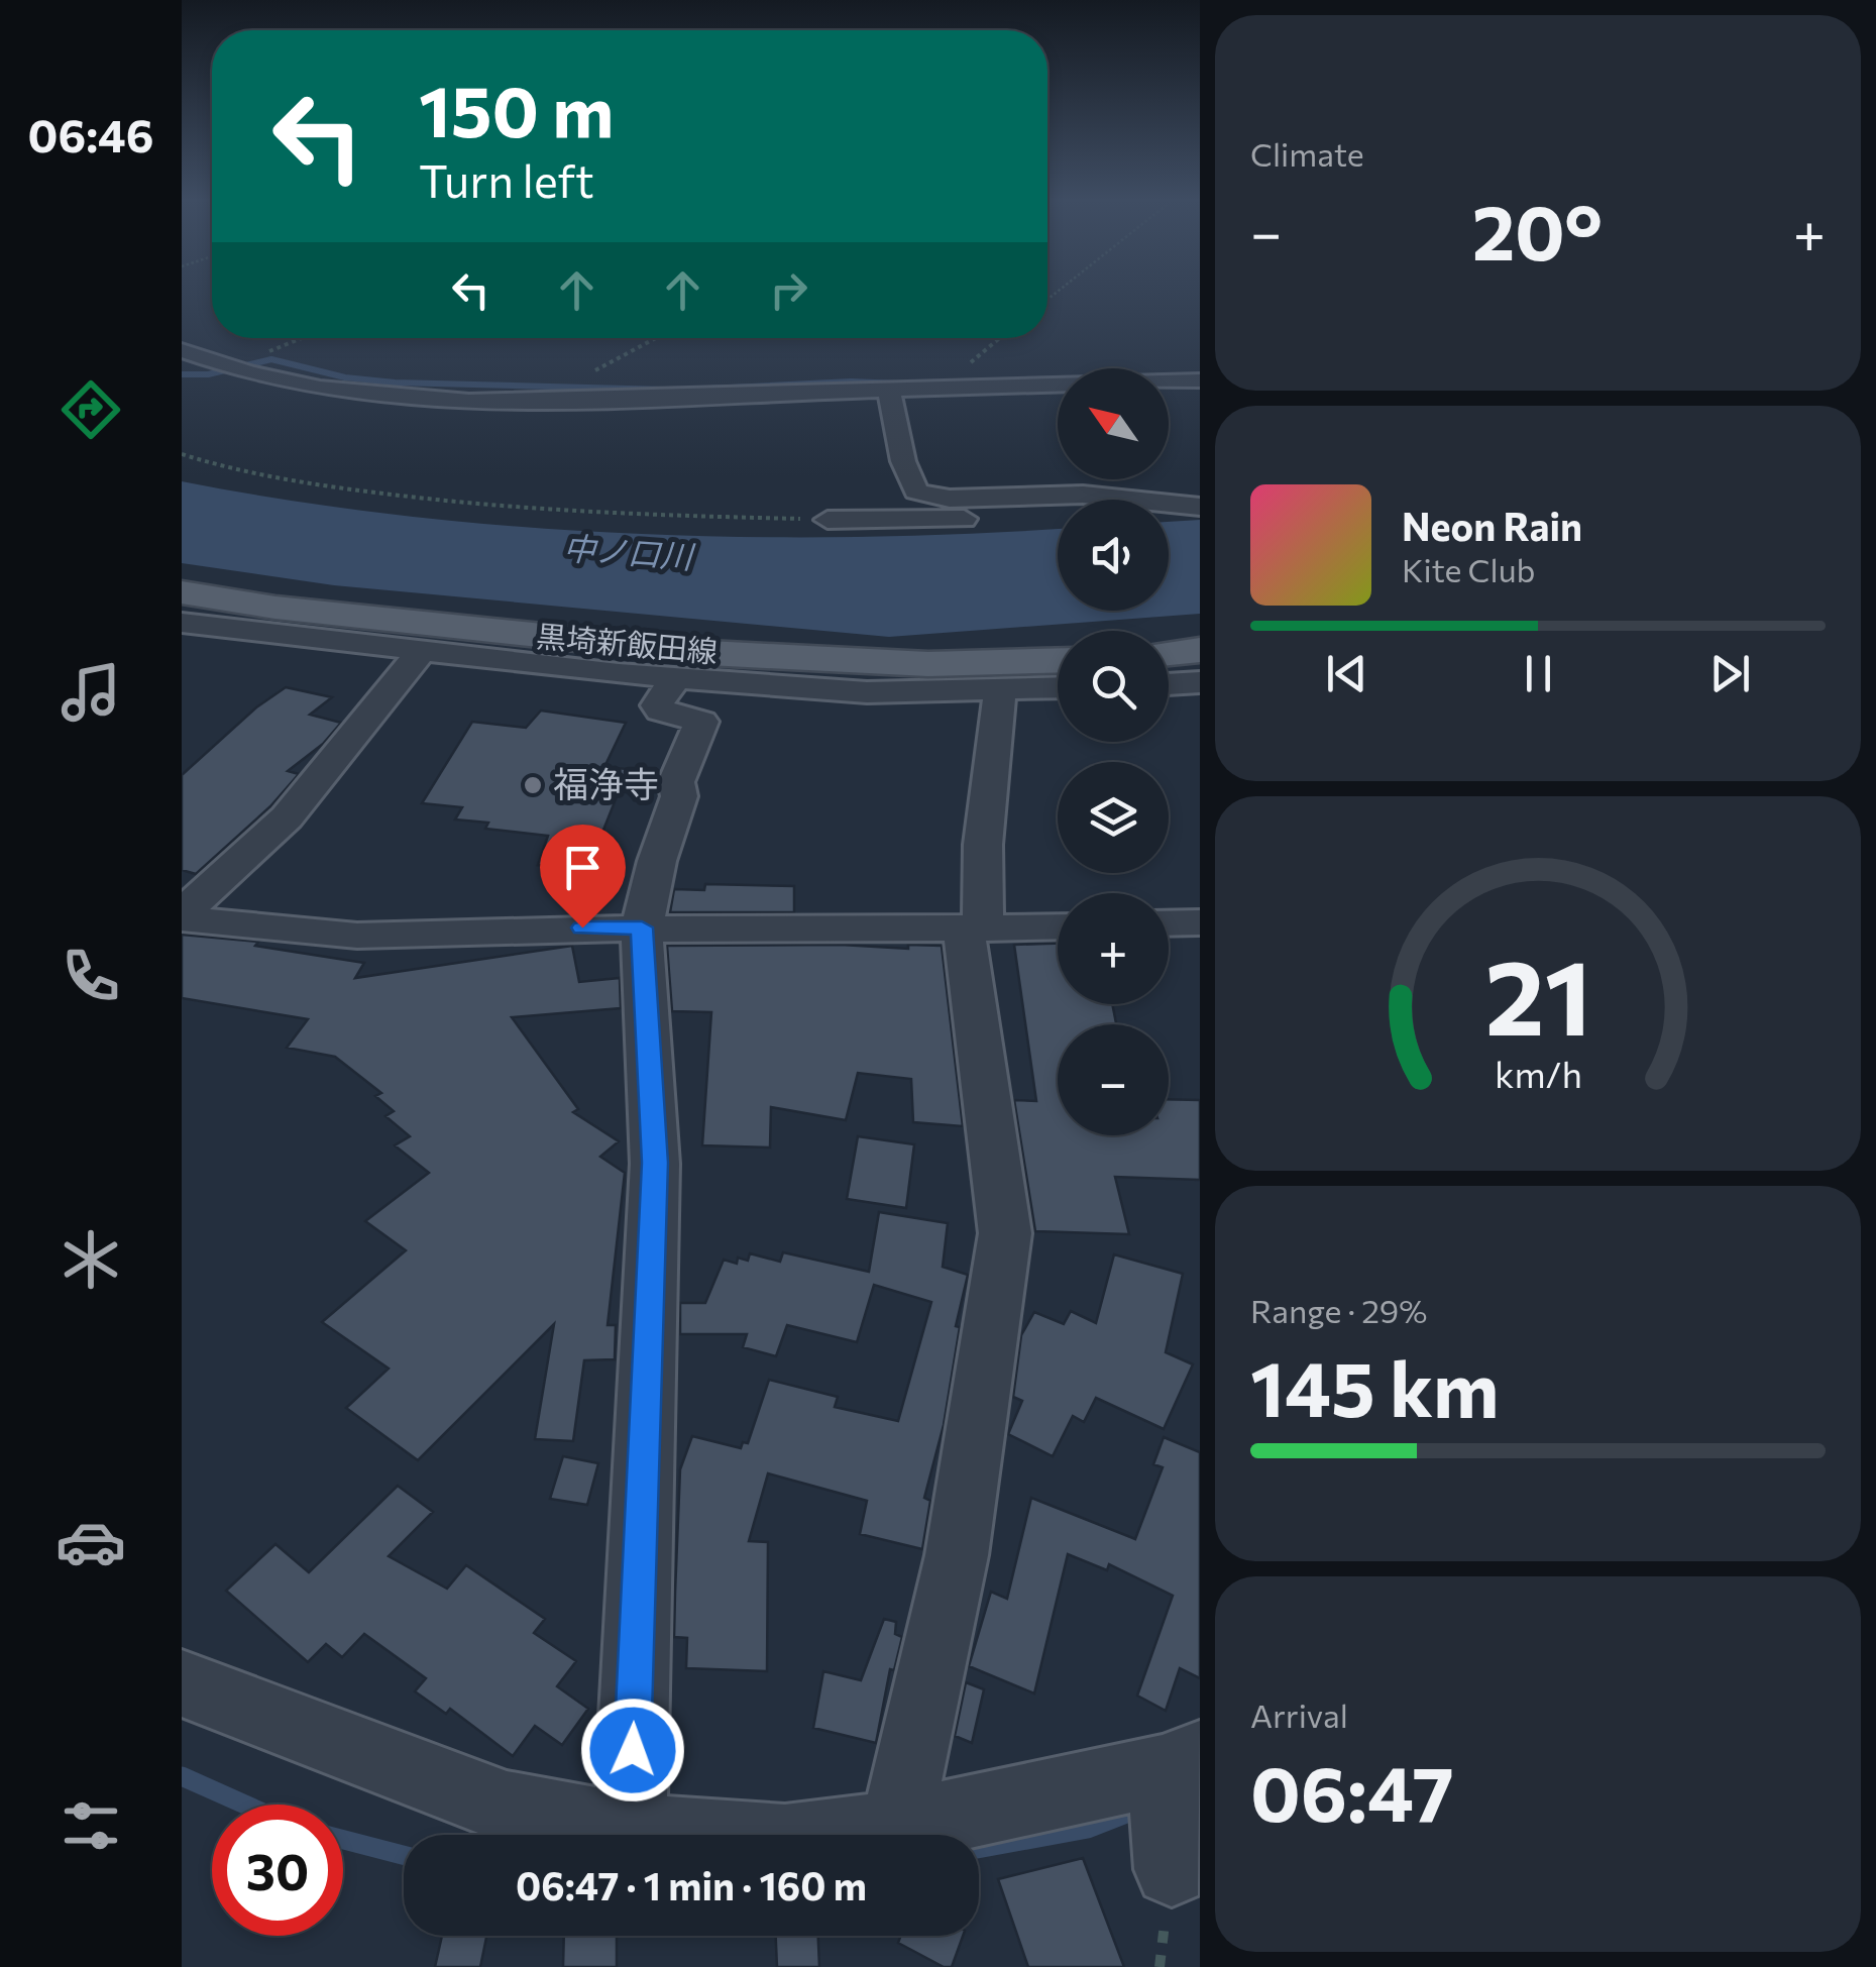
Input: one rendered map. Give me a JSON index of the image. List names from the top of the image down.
{
  "streets": {
    "main road": ["黒埼新飯田線"]
  },
  "water": ["中ノ口川"],
  "places": ["福浄寺"],
  "north": "top left",
  "page": {
    "tabs": "06:46",
    "tile": [
      "Climate",
      ["Range · 29%", "145 km"],
      ["Arrival", "06:47"]
    ],
    "turn": ["150 m", "Turn left"],
    "heat": ["−", "20°", "+"],
    "map_buttons": ["+", "−"],
    "song": ["Neon Rain", "Kite Club"],
    "limit": "30",
    "trip": "06:47 · 1 min · 160 m",
    "gauge": ["21", "km/h"]
  }
}
